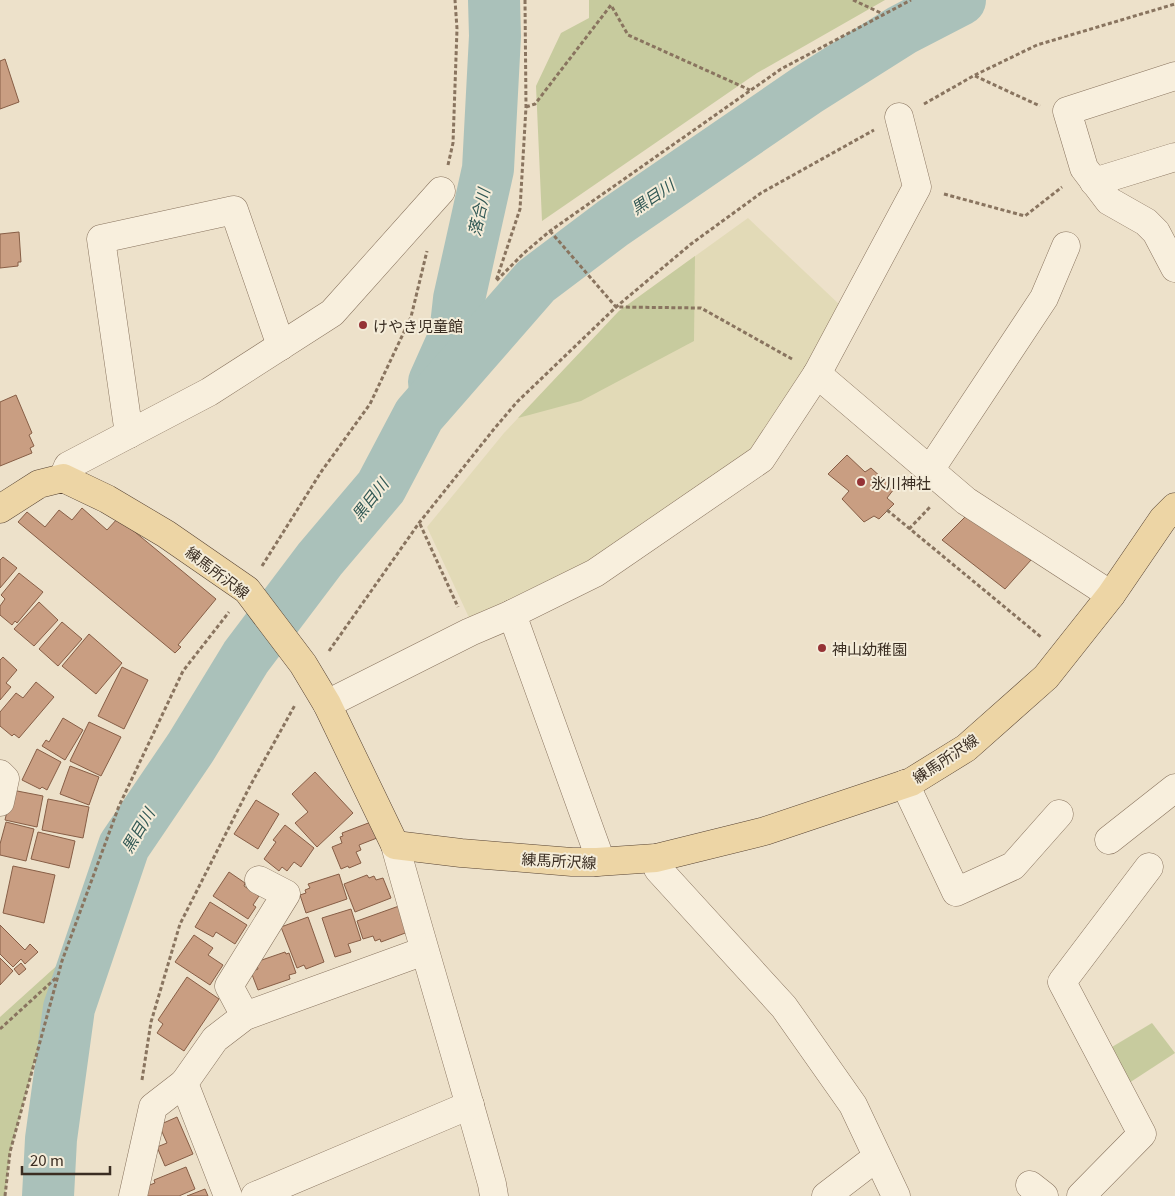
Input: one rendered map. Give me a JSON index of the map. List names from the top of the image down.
{
  "streets": {
    "main road": ["練馬所沢線"]
  },
  "water": ["黒目川", "落合川"],
  "places": ["けやき児童館", "氷川神社", "神山幼稚園"],
  "scale_bar": "20 m"
}
